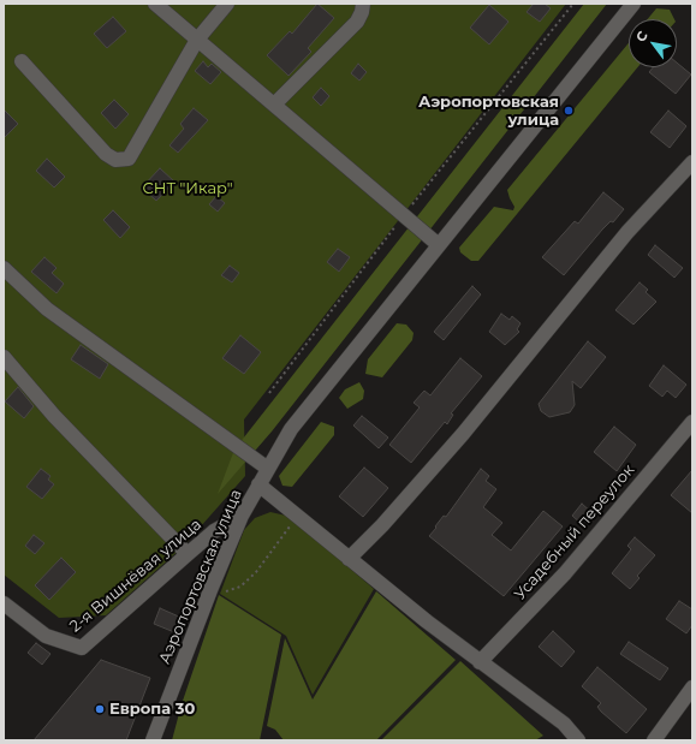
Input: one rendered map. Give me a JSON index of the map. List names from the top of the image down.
{
  "streets": {
    "street": ["Усадебный переулок", "2-я Вишнёвая улица", "Аэропортовская улица"]
  },
  "crossings": [
    ["2-я Вишнёвая улица", "Аэропортовская улица"]
  ],
  "parks": ["СНТ \"Икар\""],
  "places": ["Аэропортовская улица", "Европа 30"],
  "north": "top left"
}
